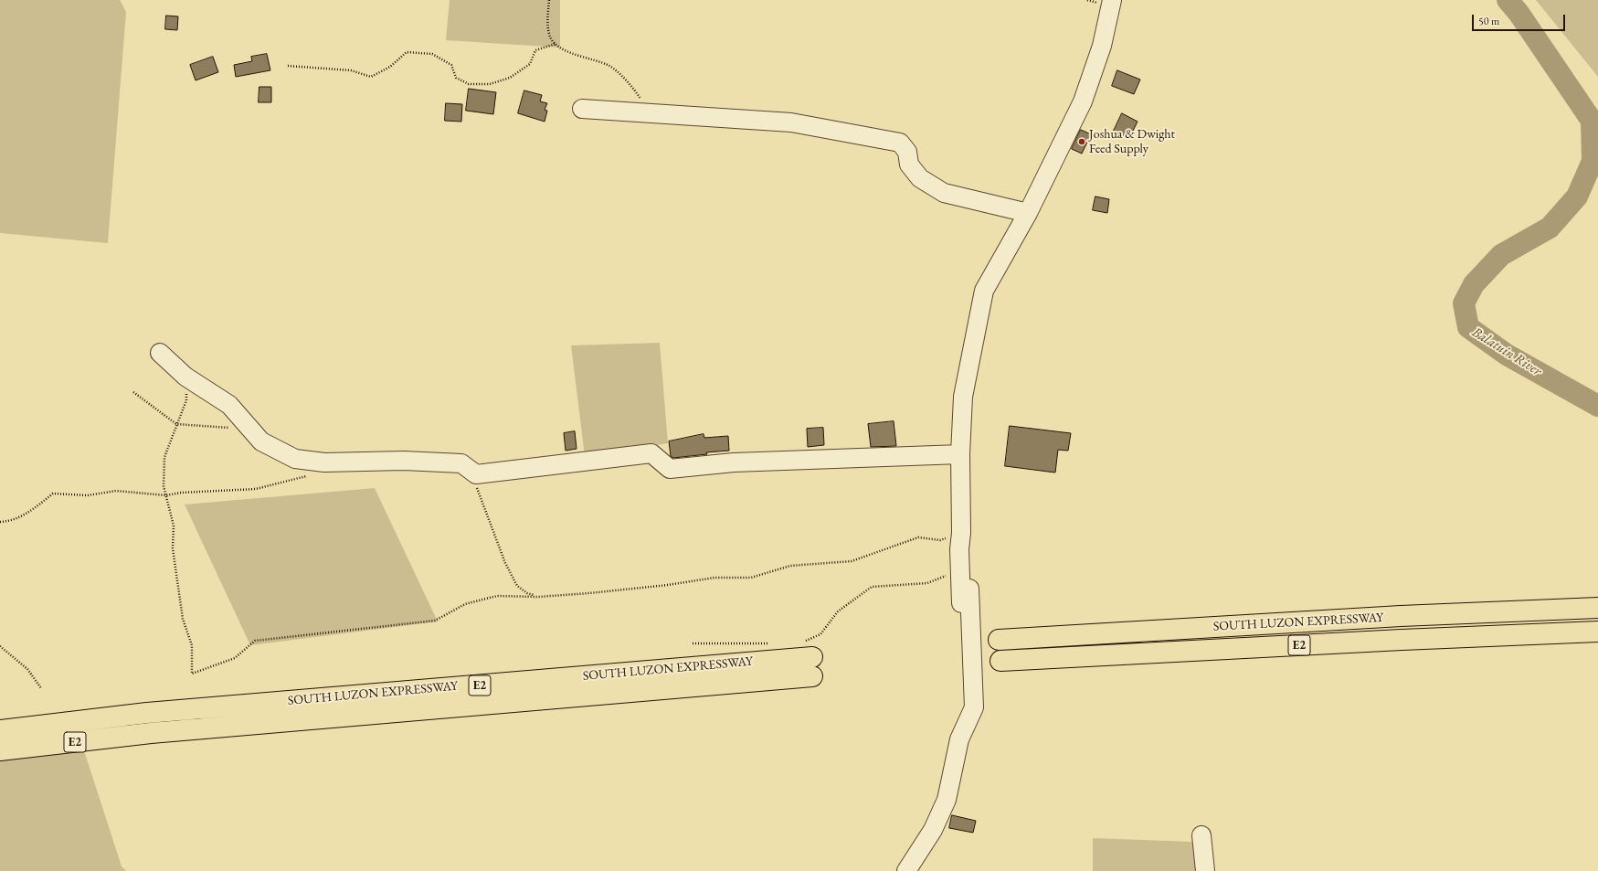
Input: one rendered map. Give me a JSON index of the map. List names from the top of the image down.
{
  "streets": {
    "highway": ["SOUTH LUZON EXPRESSWAY", "E2"]
  },
  "water": ["Balatuin River"],
  "places": ["Joshua & Dwight Feed Supply"],
  "scale_bar": "50 m"
}
